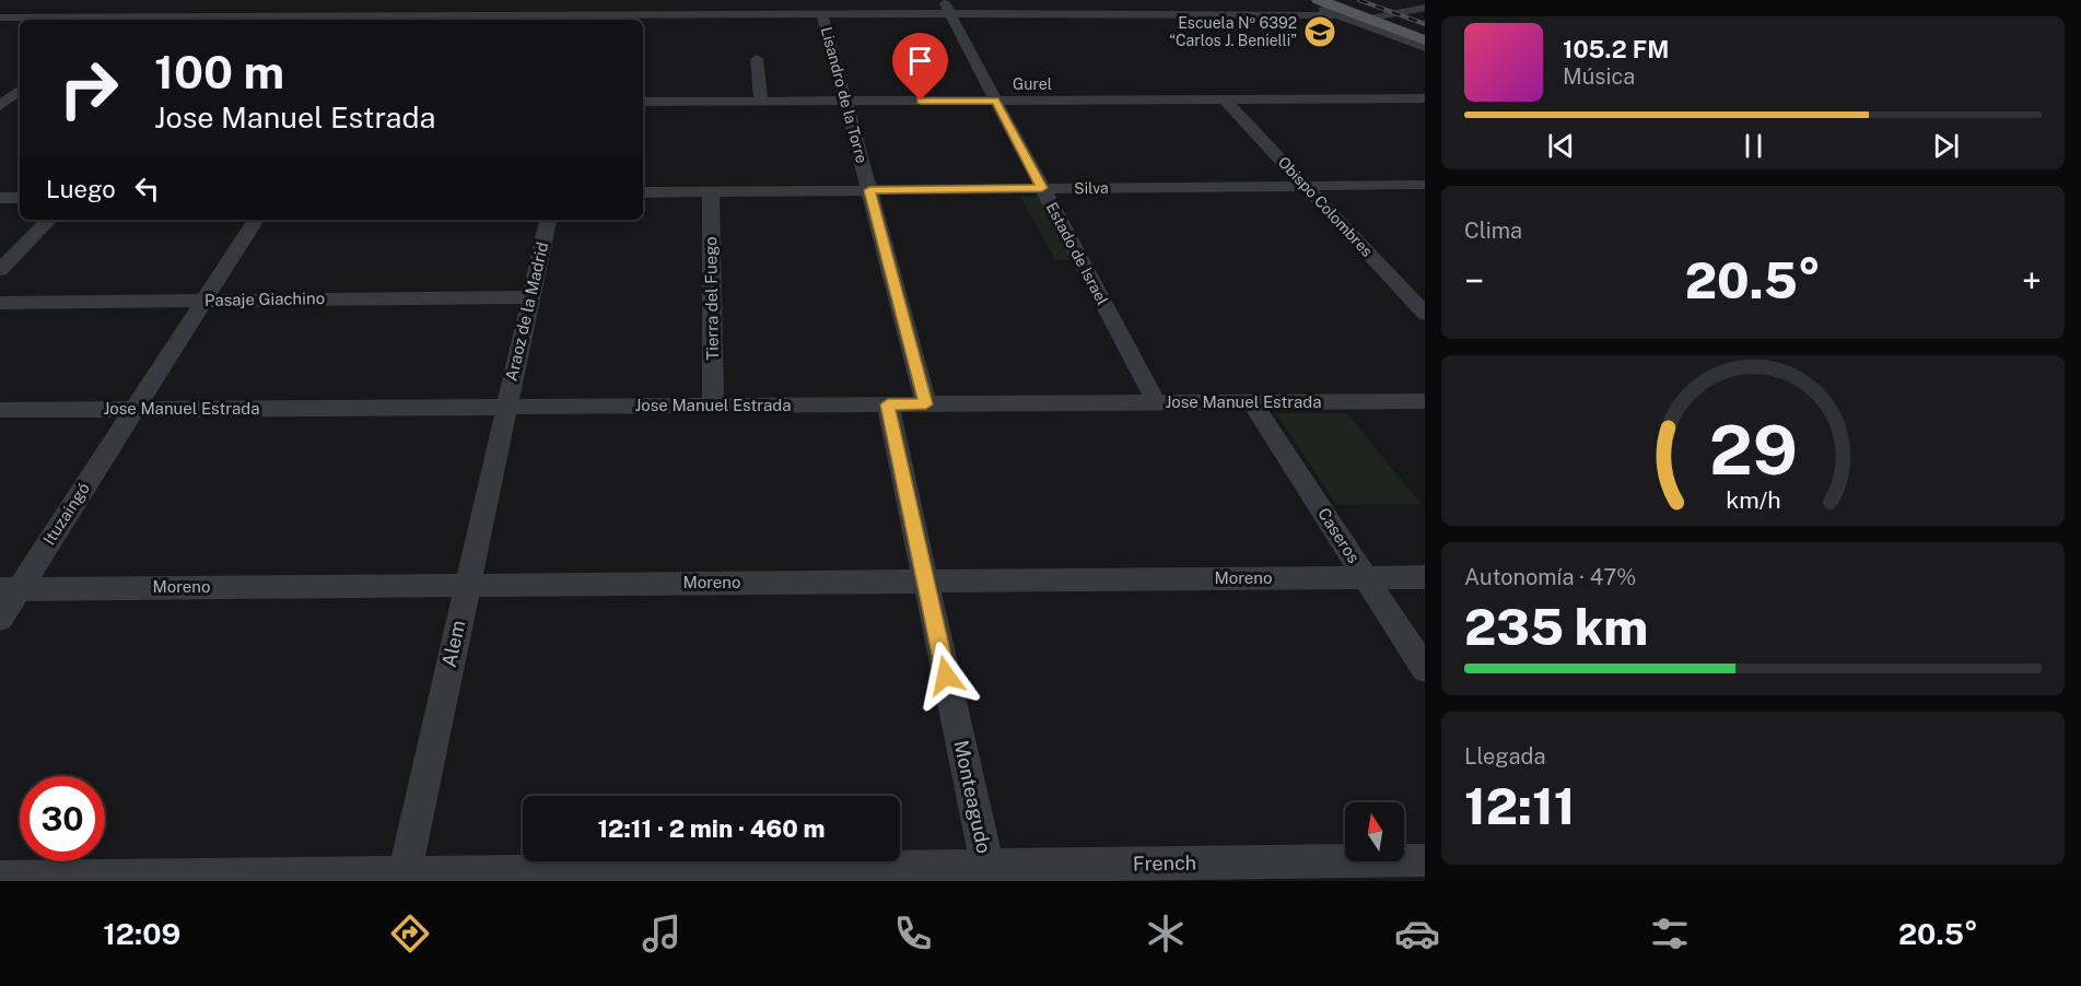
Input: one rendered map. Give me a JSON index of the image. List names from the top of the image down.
{
  "streets": {
    "street": [
      "Gurel",
      "Lisandro de la Torre",
      "Silva",
      "Obispo Colombres",
      "Estado de Israel",
      "Tierra del Fuego",
      "Pasaje Giachino",
      "Araoz de la Madrid",
      "Jose Manuel Estrada",
      "Ituzaingó",
      "Caseros",
      "Moreno",
      "Alem",
      "Monteagudo",
      "French"
    ]
  },
  "crossings": [
    ["Gurel", "Lisandro de la Torre"],
    ["Gurel", "Obispo Colombres"],
    ["Gurel", "Estado de Israel"],
    ["Lisandro de la Torre", "Silva"],
    ["Lisandro de la Torre", "Jose Manuel Estrada"],
    ["Silva", "Obispo Colombres"],
    ["Silva", "Estado de Israel"],
    ["Silva", "Tierra del Fuego"],
    ["Estado de Israel", "Jose Manuel Estrada"],
    ["Tierra del Fuego", "Jose Manuel Estrada"],
    ["Pasaje Giachino", "Araoz de la Madrid"],
    ["Pasaje Giachino", "Ituzaingó"],
    ["Araoz de la Madrid", "Jose Manuel Estrada"],
    ["Araoz de la Madrid", "Alem"],
    ["Jose Manuel Estrada", "Ituzaingó"],
    ["Jose Manuel Estrada", "Caseros"],
    ["Jose Manuel Estrada", "Alem"],
    ["Jose Manuel Estrada", "Monteagudo"],
    ["Ituzaingó", "Moreno"],
    ["Caseros", "Moreno"],
    ["Moreno", "Alem"],
    ["Moreno", "Monteagudo"],
    ["Alem", "French"],
    ["Monteagudo", "French"]
  ],
  "places": {
    "school or university": ["Escuela Nº 6392 “Carlos J. Benielli”"]
  },
  "north": "top",
  "page": {
    "turn": ["100 m", "Jose Manuel Estrada"],
    "song": ["105.2 FM", "Música"],
    "then": "Luego",
    "tile": [
      "Clima",
      ["Autonomía · 47%", "235 km"],
      ["Llegada", "12:11"]
    ],
    "heat": ["−", "20.5°", "+"],
    "limit": "30",
    "trip": "12:11 · 2 min · 460 m",
    "tabs": ["12:09", "20.5°"],
    "gauge": ["29", "km/h"]
  }
}
